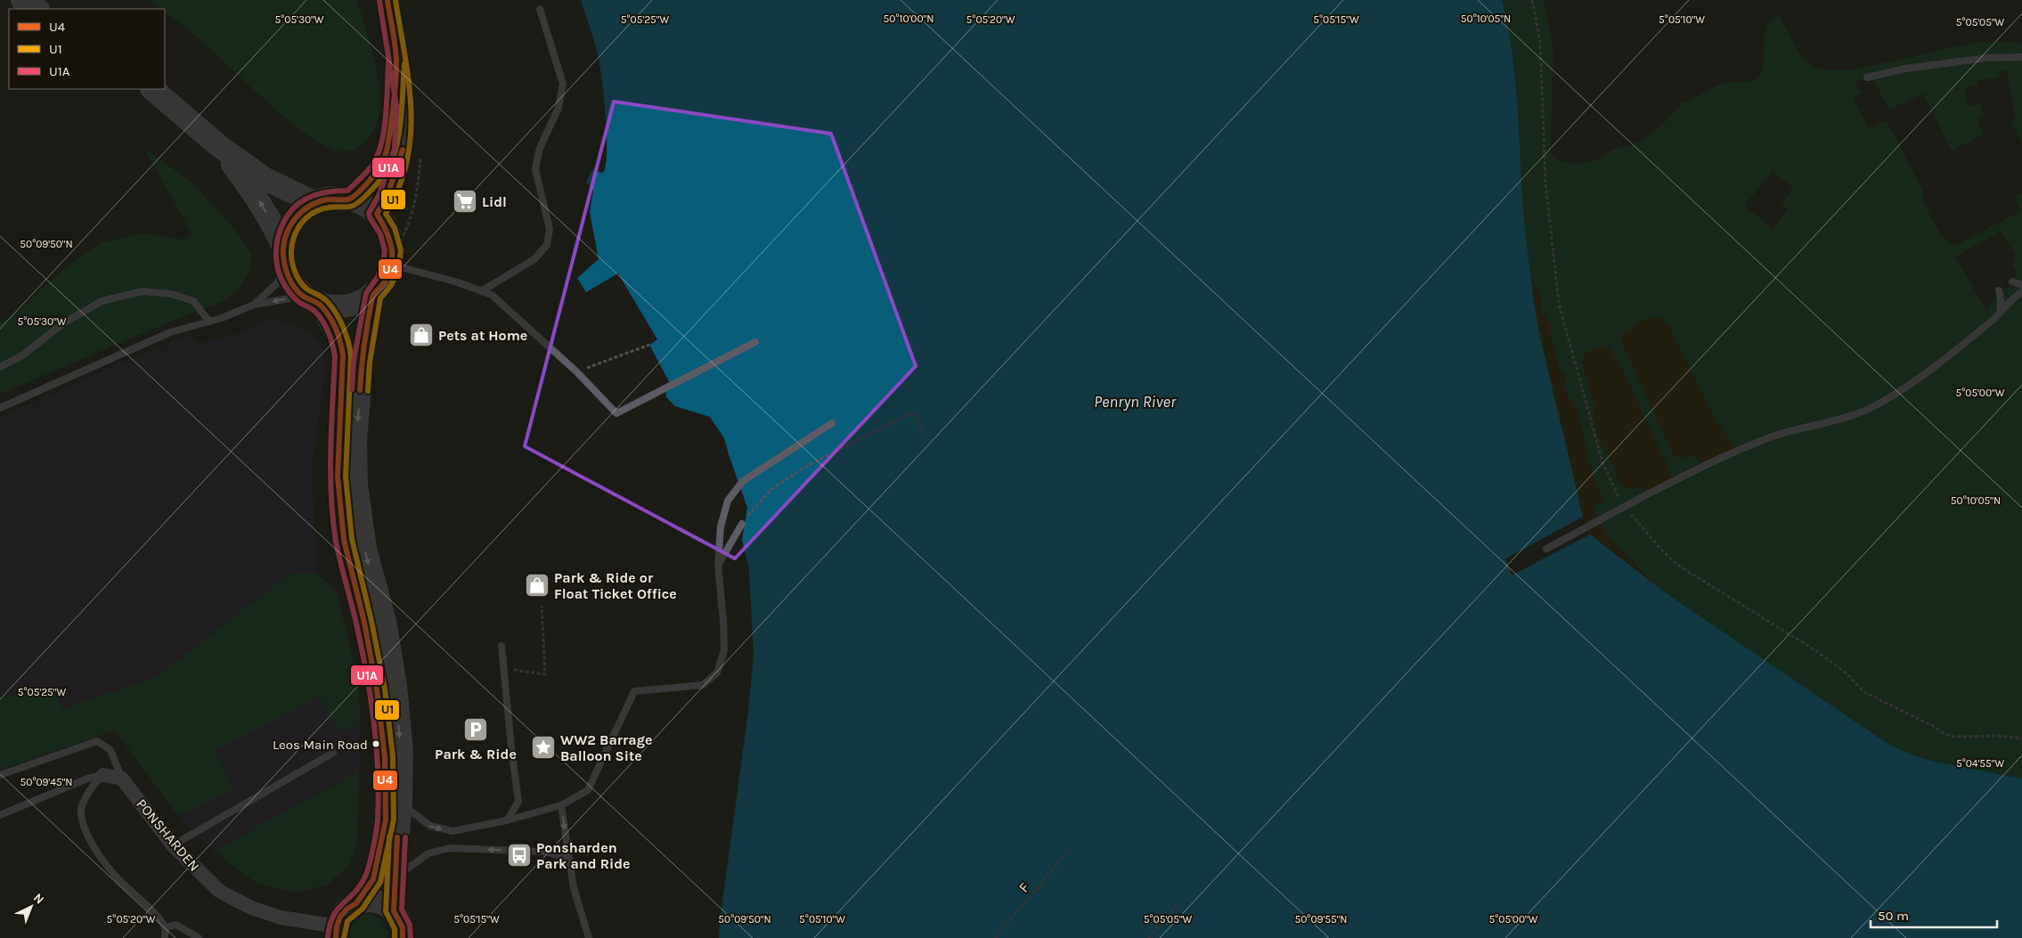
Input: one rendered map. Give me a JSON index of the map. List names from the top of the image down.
{
  "streets": {
    "street": ["PONSHARDEN"],
    "path": ["F"]
  },
  "water": ["Penryn River"],
  "places": {
    "supermarket": ["Lidl"],
    "shop": ["Pets at Home", "Park & Ride or Float Ticket Office"],
    "parking": ["Park & Ride"],
    "other": ["Leos Main Road"],
    "place": ["WW2 Barrage Balloon Site"],
    "bus stop": ["Ponsharden Park and Ride"]
  },
  "lines": ["transit line U4", "transit line U1", "transit line U1A"],
  "legend": ["U4", "U1", "U1A"],
  "scale_bar": "50 m",
  "north": "top right",
  "coordinates": [
    "50°10'00\"N",
    "50°10'05\"N",
    "5°05'30\"W",
    "5°05'25\"W",
    "5°05'20\"W",
    "5°05'15\"W",
    "5°05'10\"W",
    "5°05'05\"W",
    "50°09'50\"N",
    "5°05'00\"W",
    "5°04'55\"W",
    "50°09'45\"N",
    "50°09'55\"N"
  ]
}
